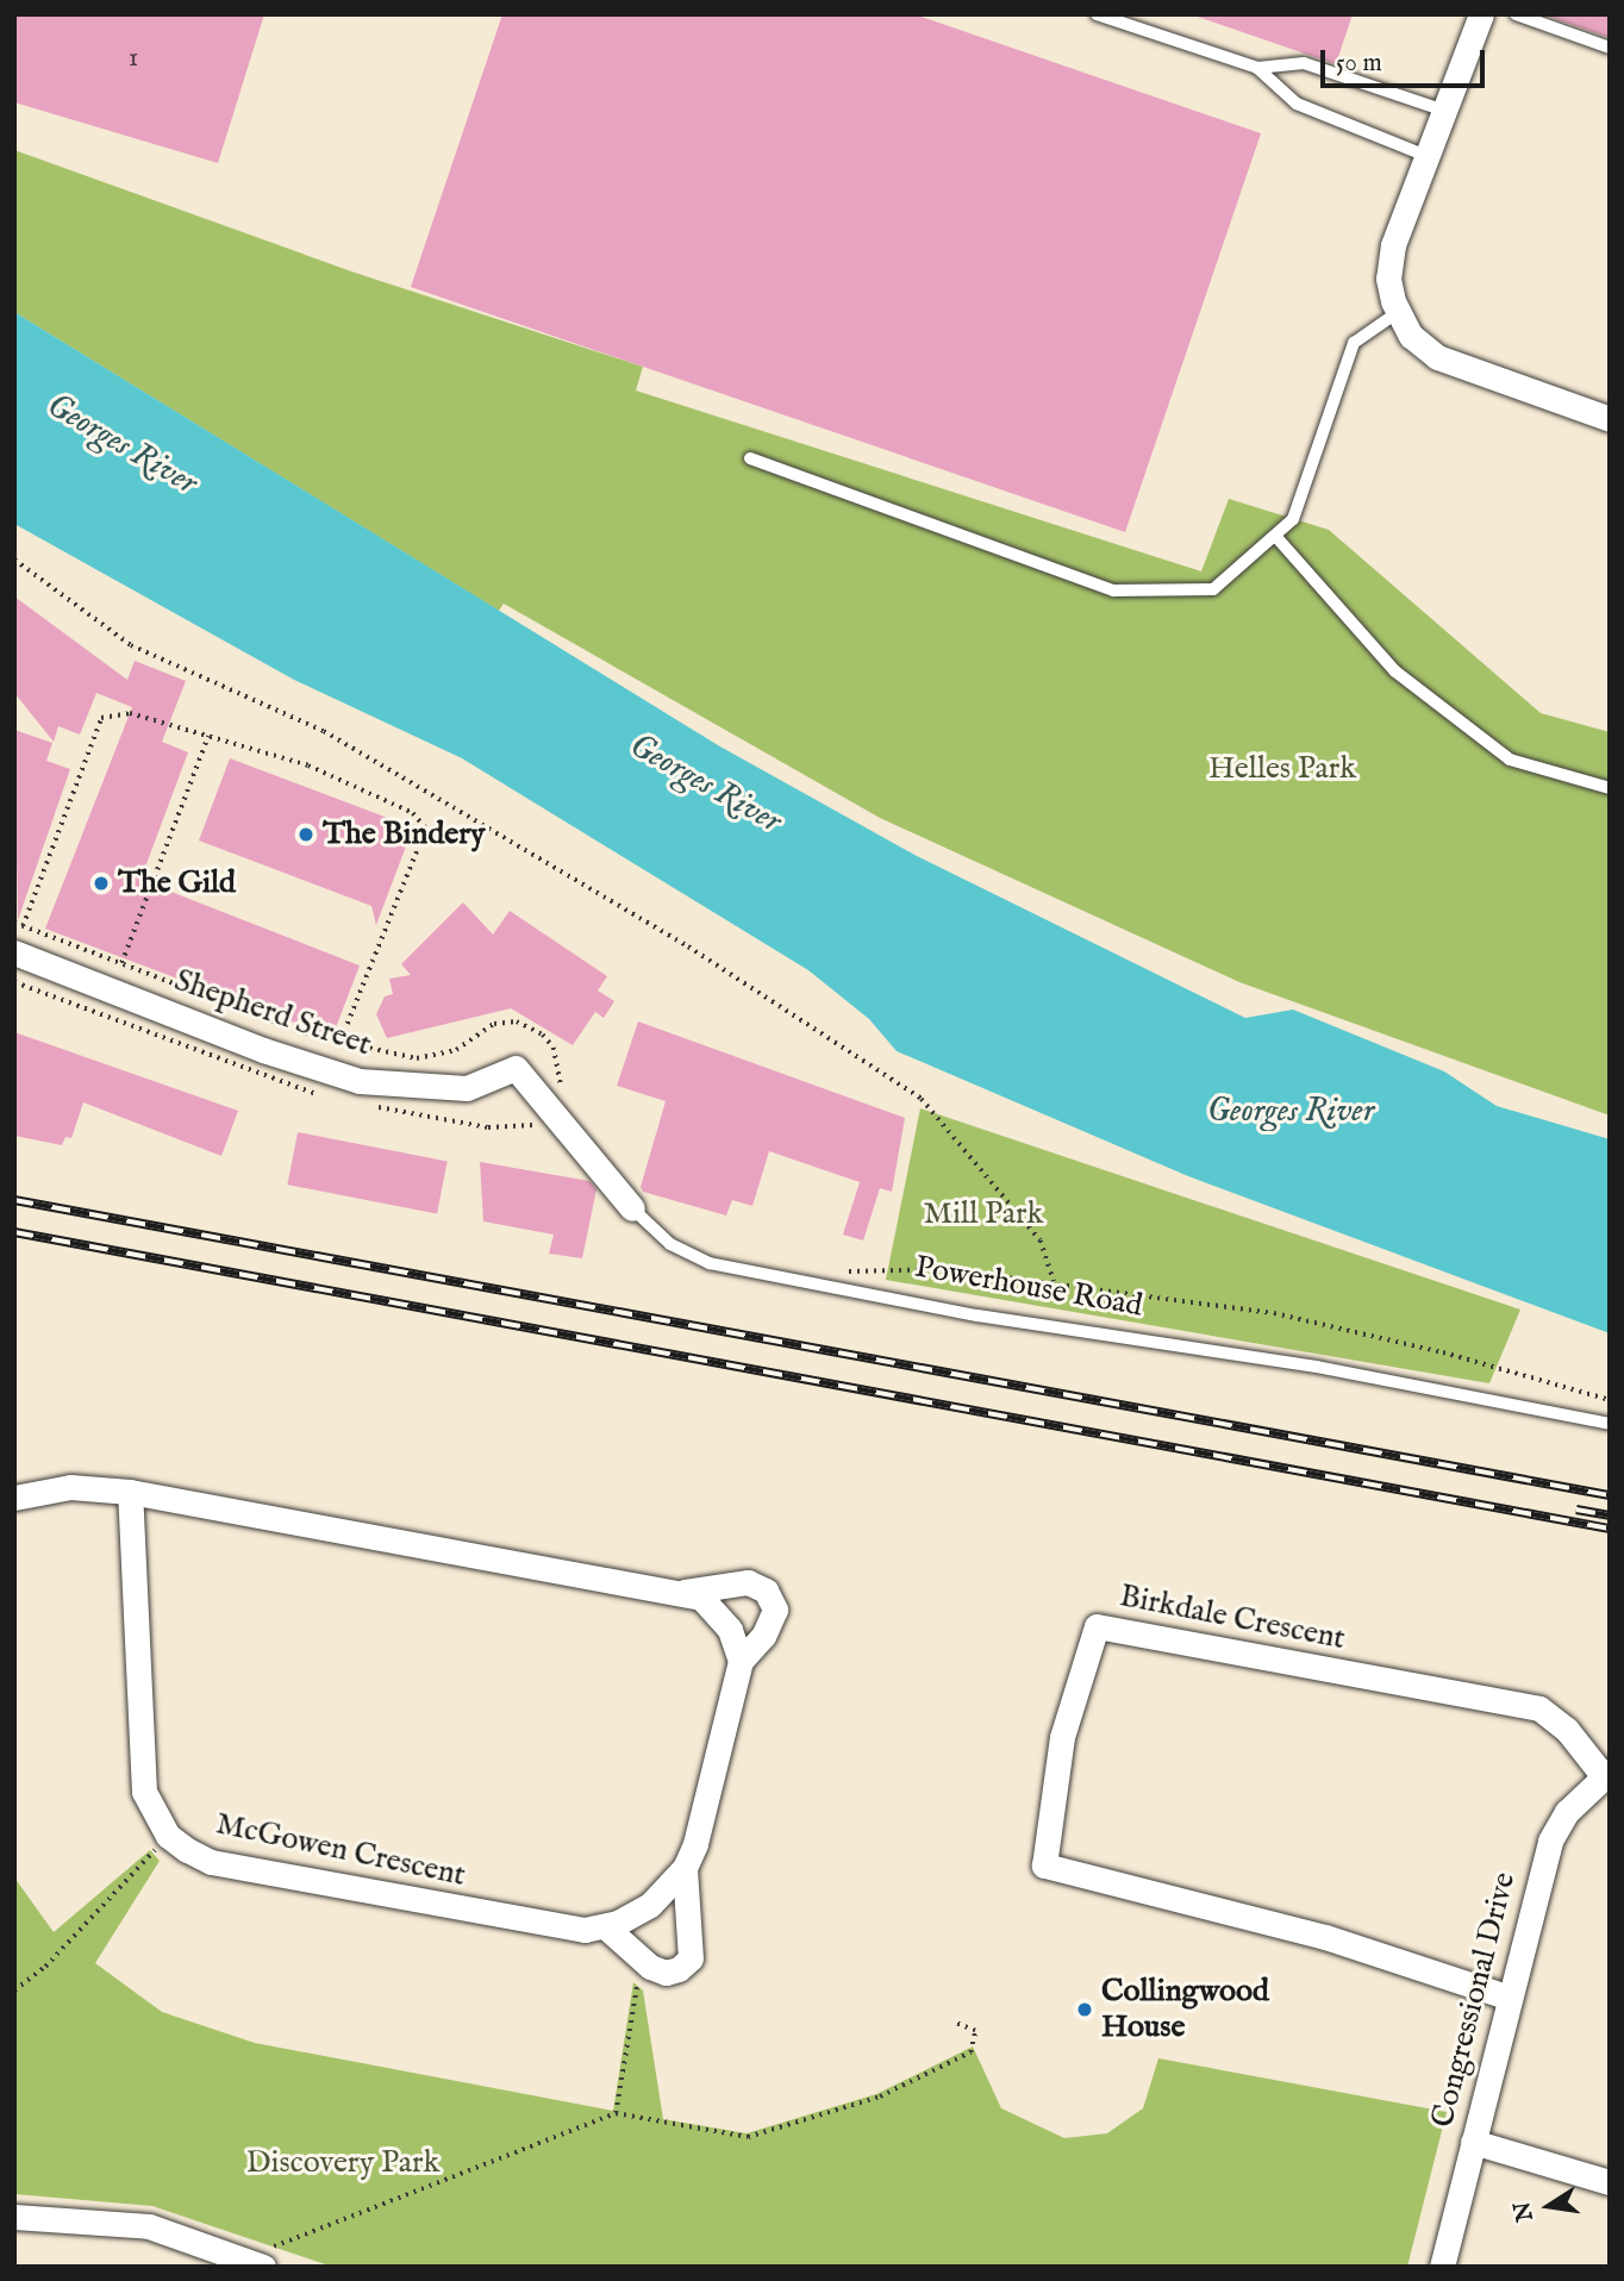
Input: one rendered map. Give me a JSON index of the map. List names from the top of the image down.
{
  "streets": {
    "street": [
      "Shepherd Street",
      "Powerhouse Road",
      "Birkdale Crescent",
      "McGowen Crescent",
      "Congressional Drive"
    ]
  },
  "crossings": [
    ["Shepherd Street", "Powerhouse Road"],
    ["Birkdale Crescent", "Congressional Drive"]
  ],
  "water": ["Georges River"],
  "parks": ["Helles Park", "Mill Park", "Discovery Park"],
  "places": ["The Bindery", "The Gild", "Collingwood House"],
  "house_numbers": ["1"],
  "scale_bar": "50 m",
  "north": "left"
}
